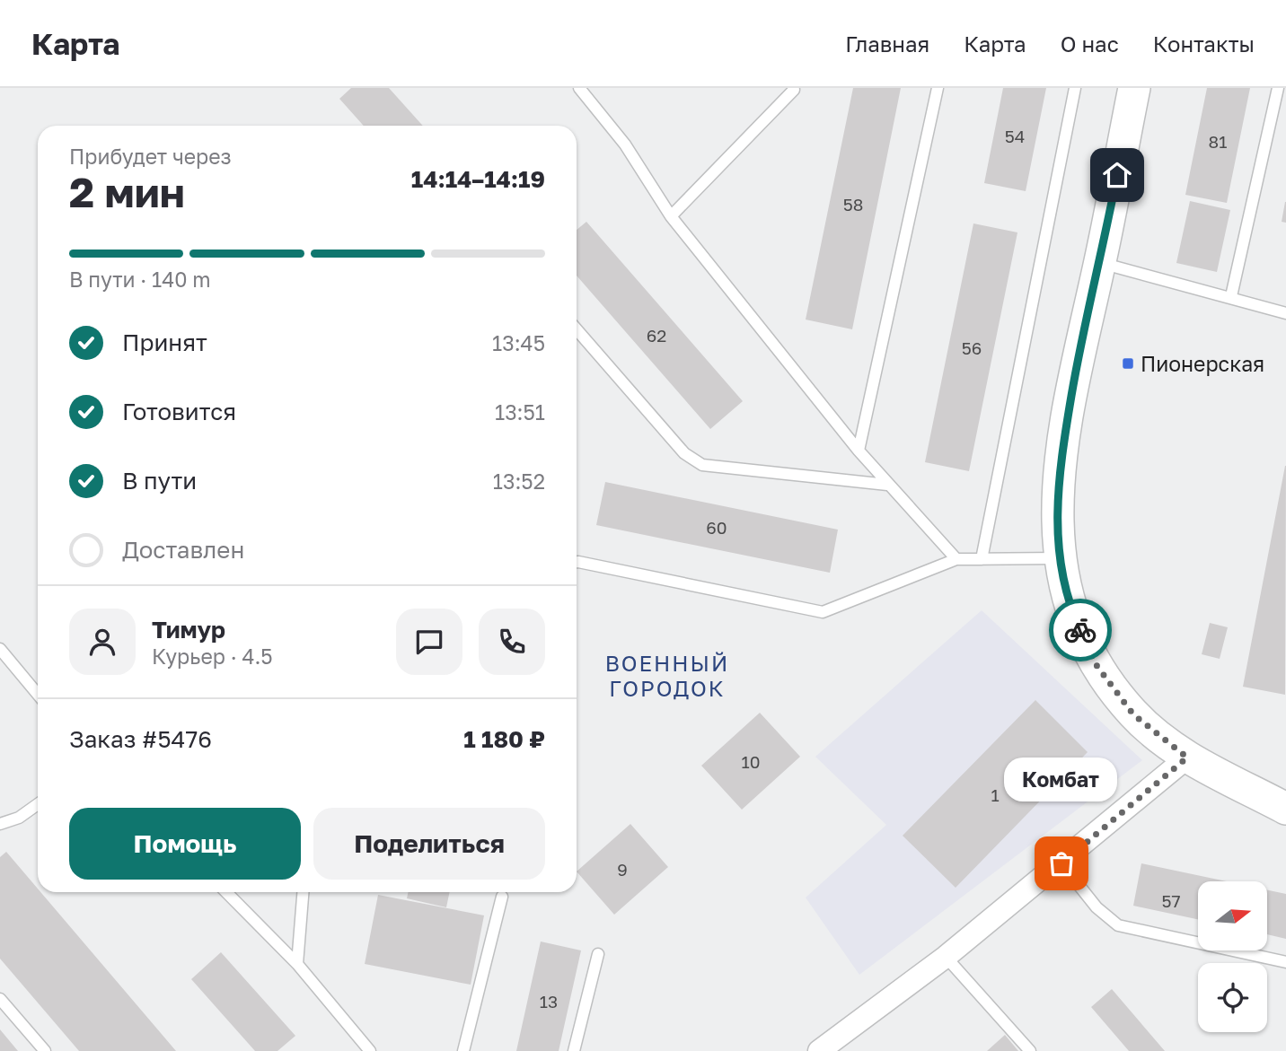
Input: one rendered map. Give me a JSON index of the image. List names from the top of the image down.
{
  "districts": ["ВОЕННЫЙ ГОРОДОК"],
  "places": {
    "transit": ["Пионерская"],
    "other": ["Комбат"]
  },
  "house_numbers": [
    "54",
    "81",
    "58",
    "62",
    "56",
    "60",
    "10",
    "1",
    "9",
    "57",
    "13"
  ],
  "north": "right",
  "page": {
    "header": "Карта",
    "nav": [
      "Главная",
      "Карта",
      "О нас",
      "Контакты"
    ],
    "heading": ["2 мин", "Прибудет через", "14:14–14:19"],
    "panel": [
      "Тимур",
      "Курьер · 4.5",
      "Заказ #5476",
      "1 180 ₽"
    ],
    "bar": "В пути · 140 m",
    "list": [
      ["Принят", "13:45"],
      ["Готовится", "13:51"],
      ["В пути", "13:52"],
      "Доставлен"
    ],
    "bubble": "Комбат",
    "buttons": ["Помощь", "Поделиться"]
  }
}
